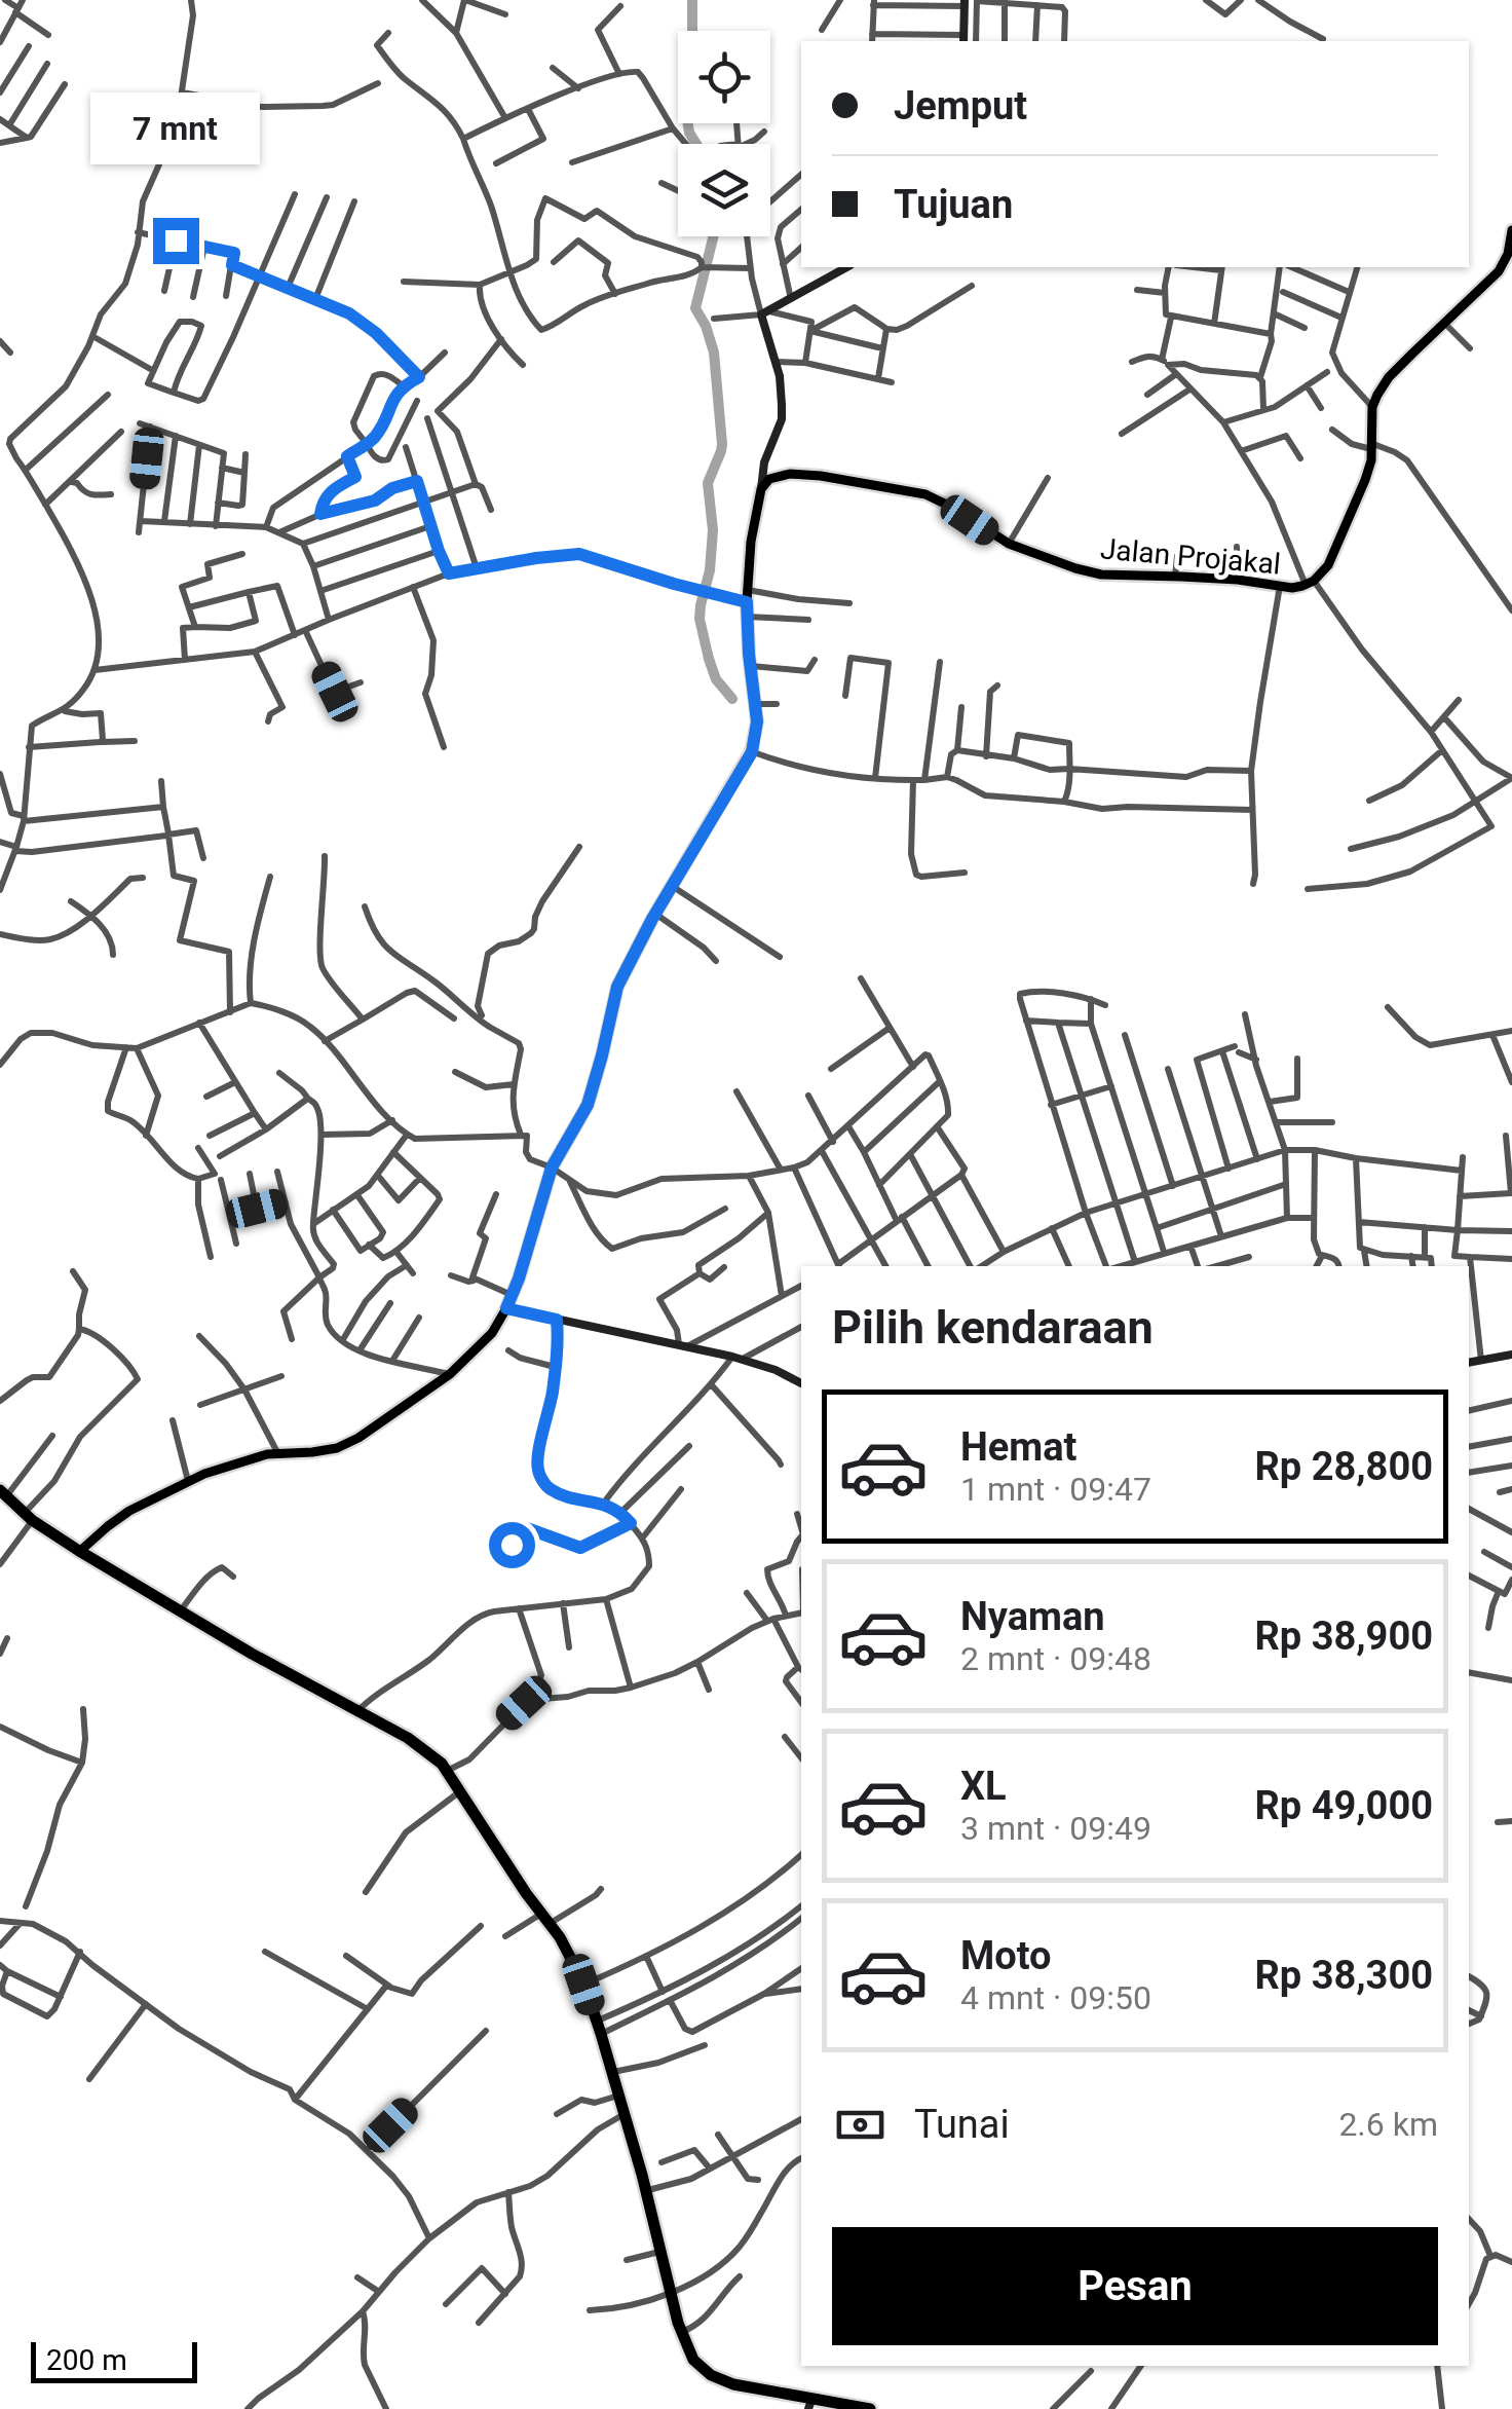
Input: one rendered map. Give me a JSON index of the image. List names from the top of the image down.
{
  "streets": {
    "main road": ["Jalan Projakal"]
  },
  "scale_bar": "200 m",
  "page": {
    "banner": ["Jemput", "Tujuan"],
    "bubble": "7 mnt",
    "heading": "Pilih kendaraan",
    "list": [
      {
        "name": "Hemat",
        "note": "1 mnt · 09:47",
        "value": "Rp 28,800"
      },
      {
        "name": "Nyaman",
        "note": "2 mnt · 09:48",
        "value": "Rp 38,900"
      },
      {
        "name": "XL",
        "note": "3 mnt · 09:49",
        "value": "Rp 49,000"
      },
      {
        "name": "Moto",
        "note": "4 mnt · 09:50",
        "value": "Rp 38,300"
      }
    ],
    "pay": ["Tunai", "2.6 km"],
    "buttons": "Pesan",
    "scale": "200 m"
  }
}
